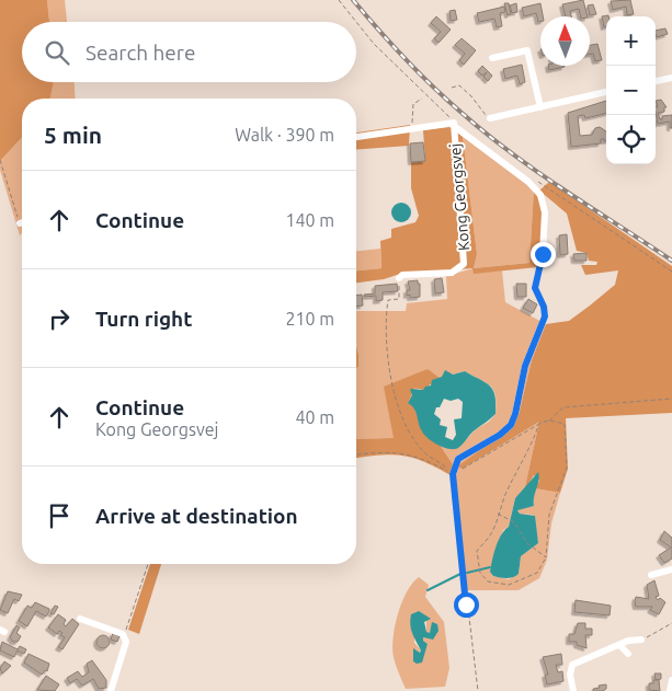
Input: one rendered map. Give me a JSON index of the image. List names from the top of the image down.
{
  "streets": {
    "street": ["Kong Georgsvej"]
  },
  "north": "top",
  "page": {
    "map_buttons": ["+", "−"],
    "search": "Search here",
    "heading": ["5 min", "Walk · 390 m"],
    "list": [
      ["Continue", "140 m"],
      ["Turn right", "210 m"],
      ["Continue", "Kong Georgsvej", "40 m"],
      "Arrive at destination"
    ]
  }
}
